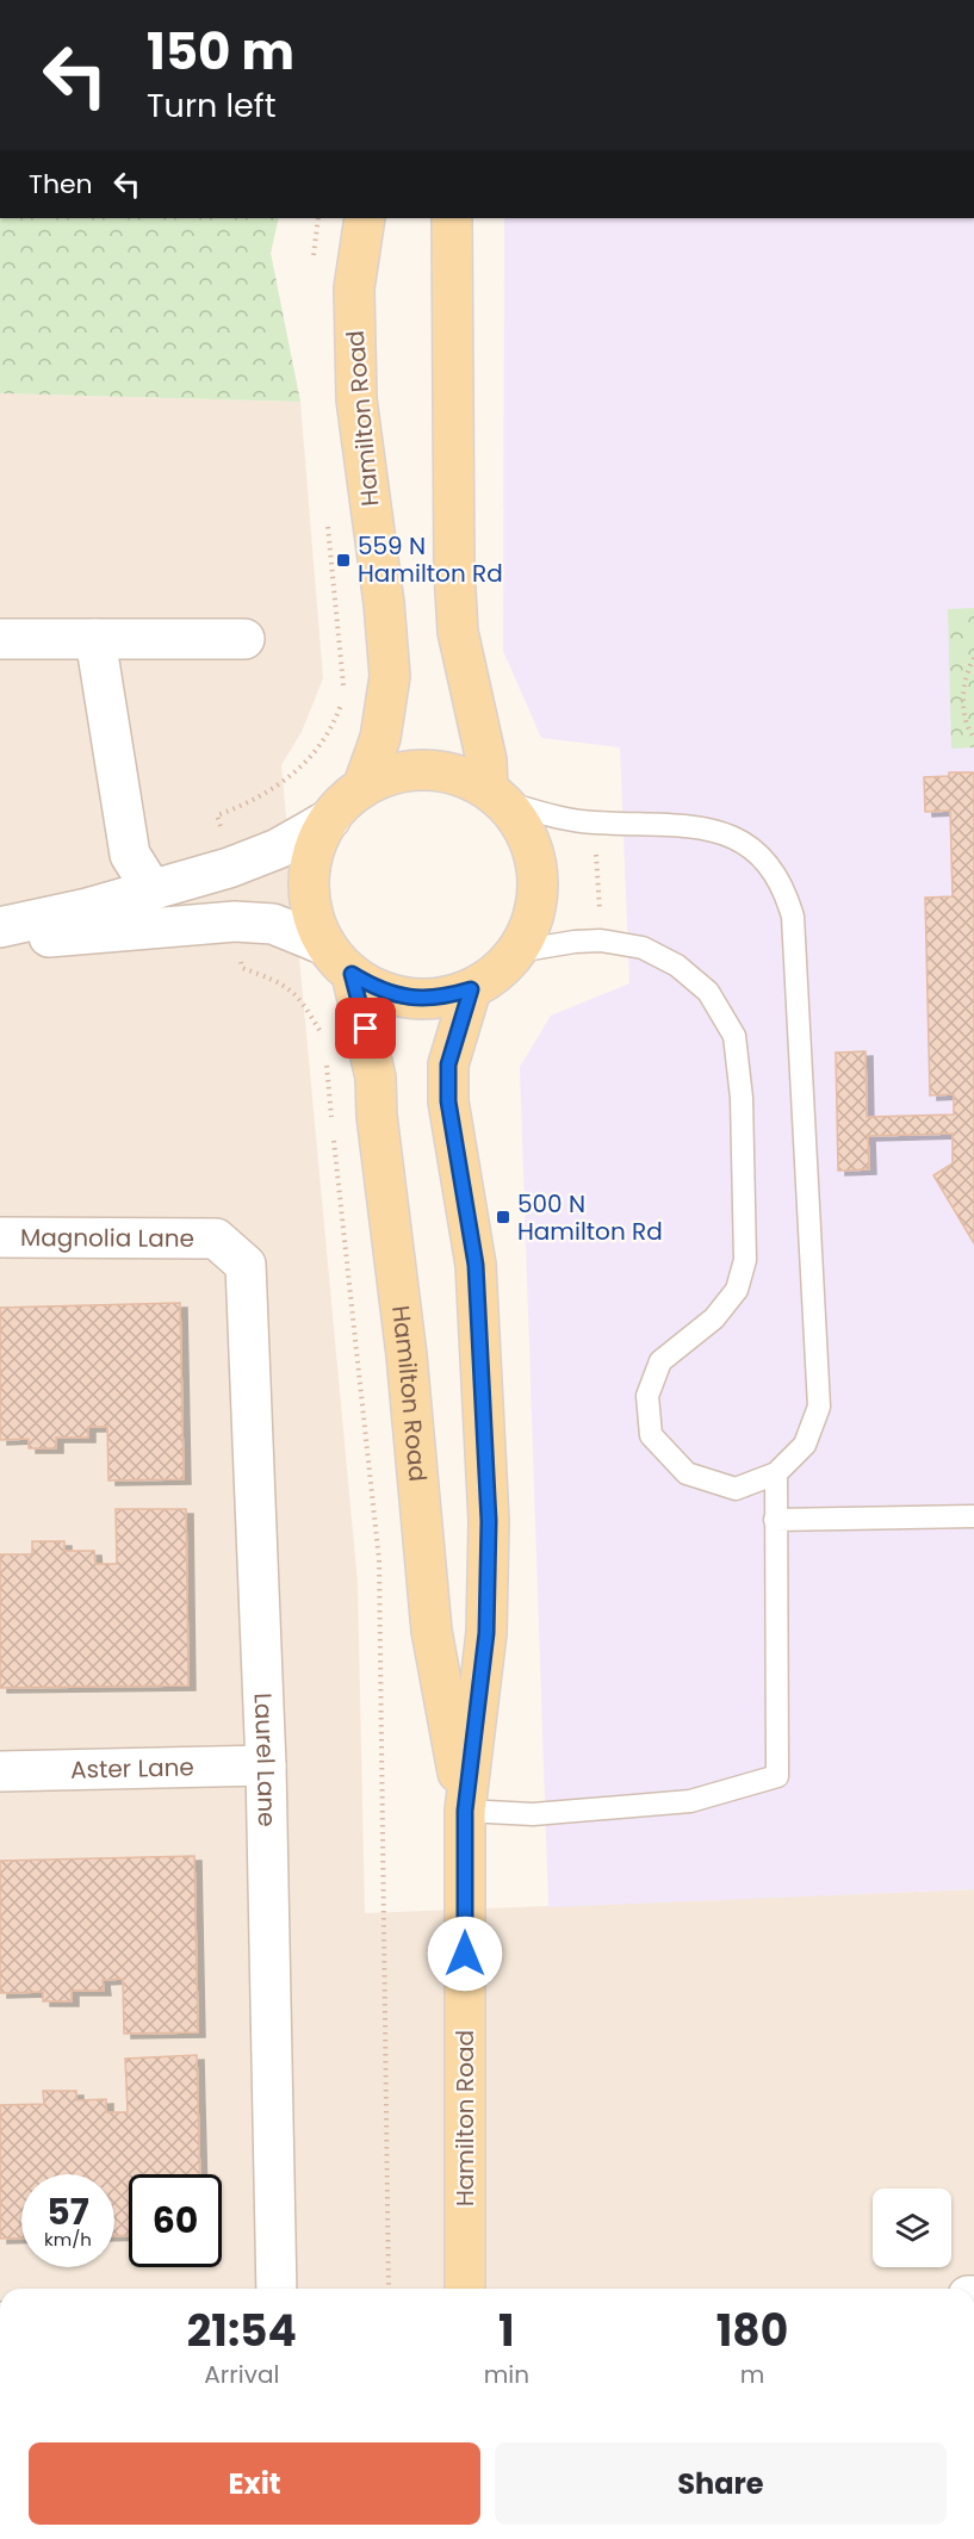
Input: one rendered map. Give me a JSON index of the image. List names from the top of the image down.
{
  "streets": {
    "main road": ["Hamilton Road"],
    "street": ["Magnolia Lane", "Laurel Lane", "Aster Lane"]
  },
  "crossings": [
    ["Magnolia Lane", "Laurel Lane"],
    ["Laurel Lane", "Aster Lane"]
  ],
  "places": {
    "transit": ["559 N Hamilton Rd", "500 N Hamilton Rd"]
  },
  "page": {
    "turn": ["150 m", "Turn left"],
    "then": "Then",
    "speed": "57 km/h",
    "limit": "60",
    "eta": [
      "21:54",
      "Arrival",
      "1",
      "min",
      "180",
      "m"
    ],
    "buttons": ["Exit", "Share"]
  }
}
